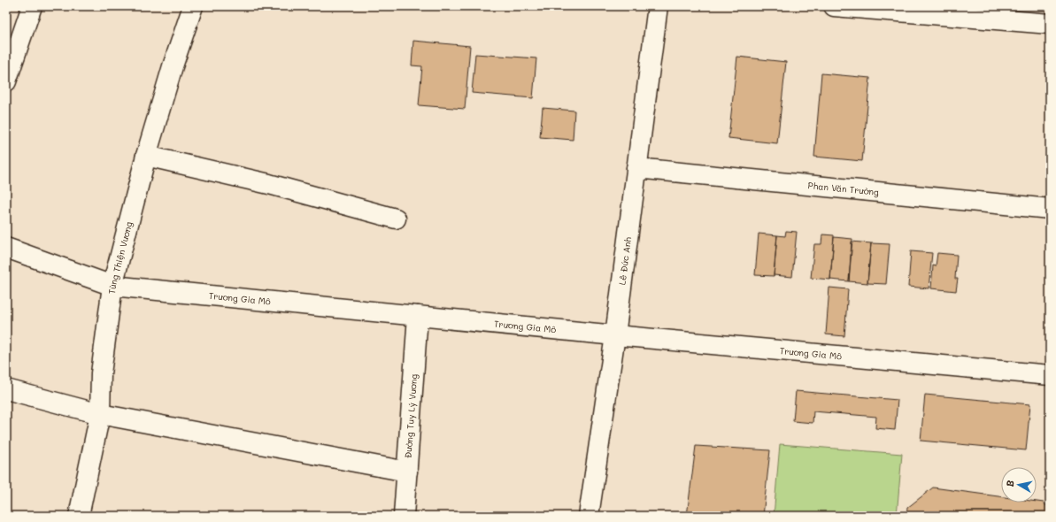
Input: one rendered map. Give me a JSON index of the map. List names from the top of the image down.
{
  "streets": {
    "street": [
      "Phan Văn Trường",
      "Tùng Thiện Vương",
      "Lê Đức Anh",
      "Trương Gia Mô",
      "Đường Tuy Lý Vương"
    ]
  },
  "crossings": [
    ["Phan Văn Trường", "Lê Đức Anh"],
    ["Tùng Thiện Vương", "Trương Gia Mô"],
    ["Lê Đức Anh", "Trương Gia Mô"],
    ["Trương Gia Mô", "Đường Tuy Lý Vương"]
  ],
  "north": "left"
}
